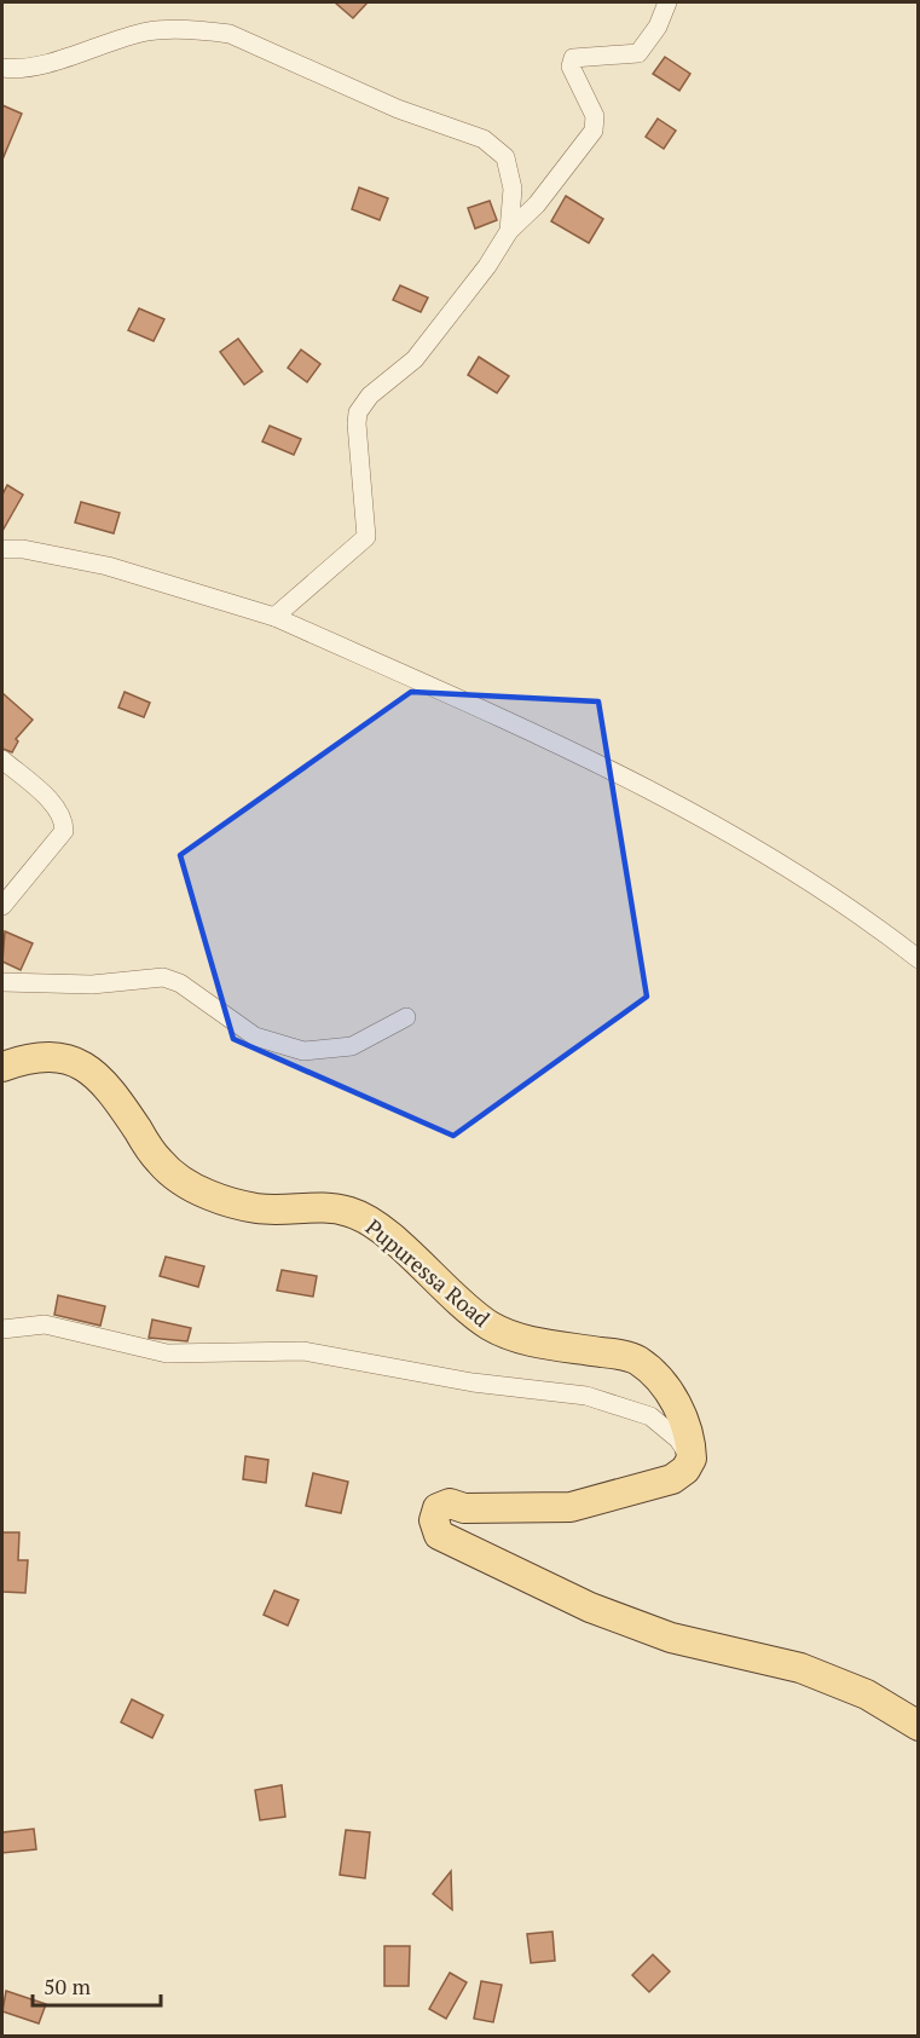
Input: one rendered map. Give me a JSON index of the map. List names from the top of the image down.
{
  "streets": {
    "main road": ["Pupuressa Road"]
  },
  "scale_bar": "50 m"
}
